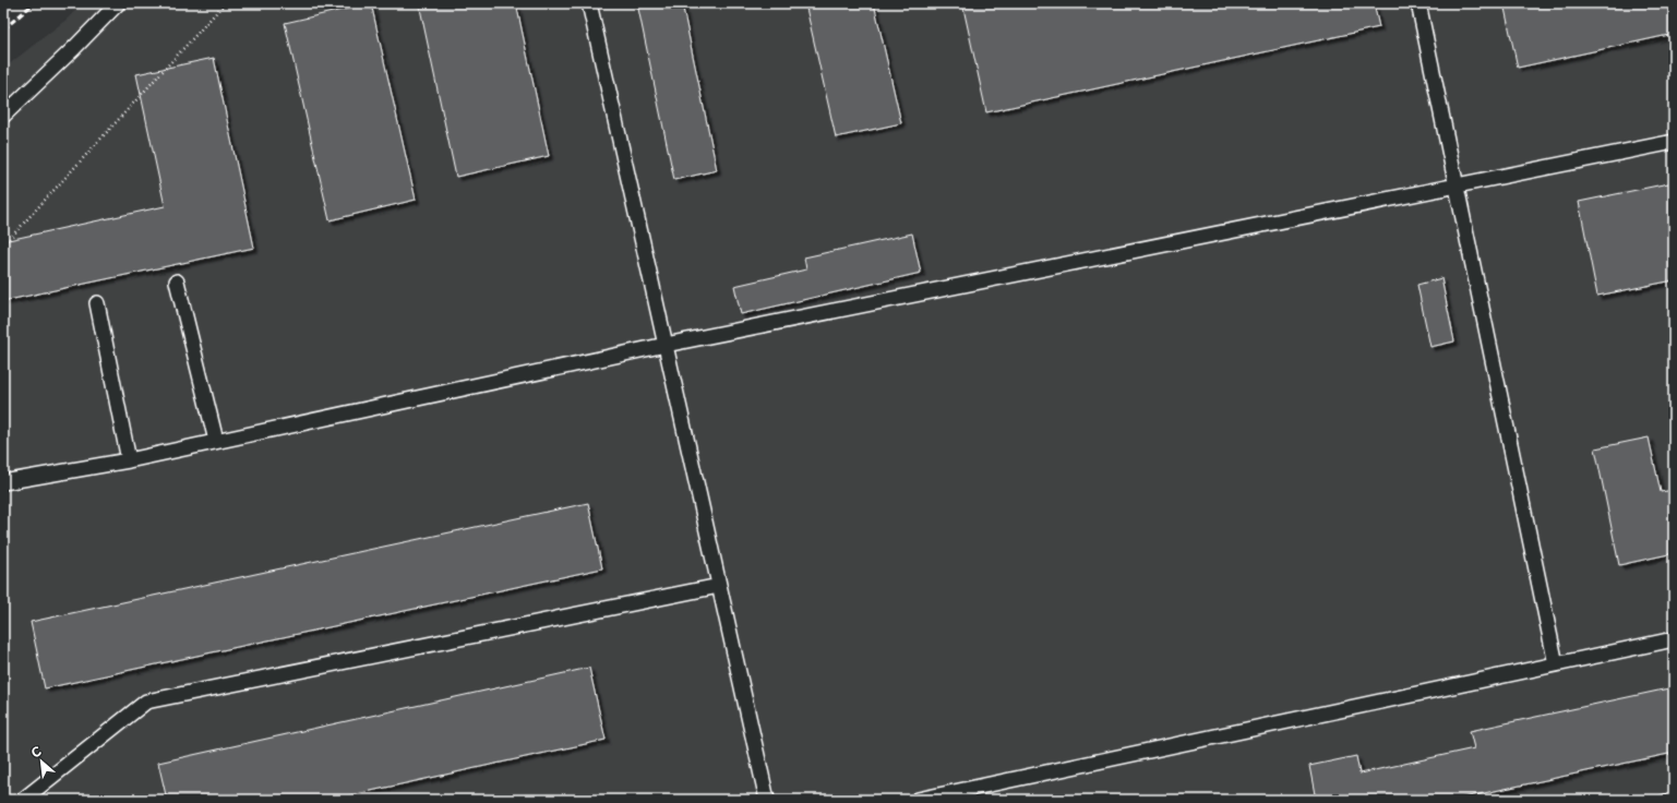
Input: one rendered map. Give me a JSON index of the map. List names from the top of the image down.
{
  "north": "top left"
}
